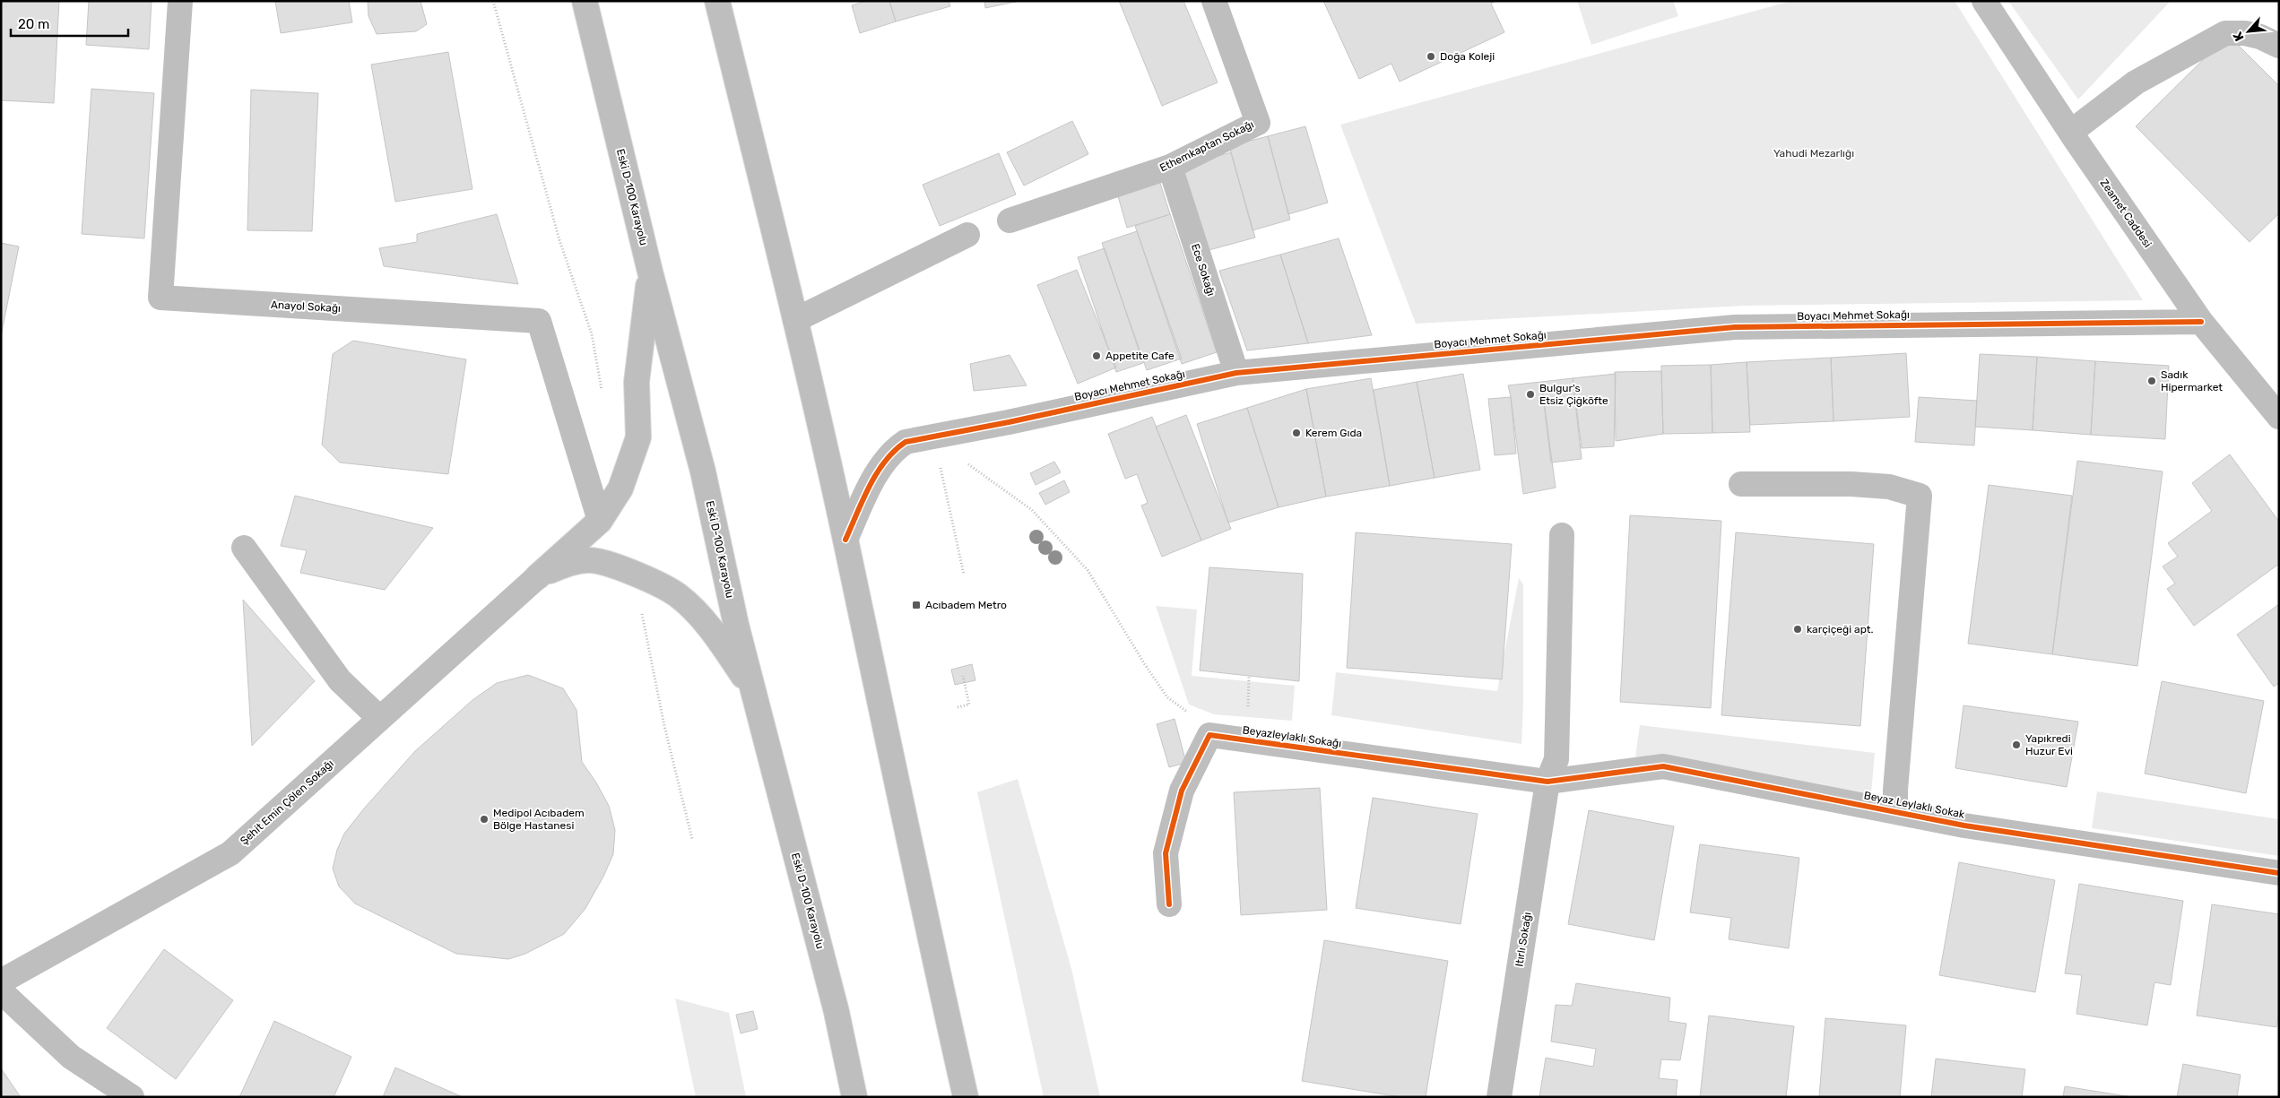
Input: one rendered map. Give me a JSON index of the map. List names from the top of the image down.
{
  "streets": {
    "main road": [
      "Ethemkaptan Sokağı",
      "Eski D-100 Karayolu",
      "Zeamet Caddesi",
      "Ece Sokağı",
      "Anayol Sokağı",
      "Boyacı Mehmet Sokağı",
      "Beyazleylaklı Sokağı",
      "Şehit Emin Çölen Sokağı",
      "Beyaz Leylaklı Sokak",
      "Itırlı Sokağı"
    ]
  },
  "crossings": [
    ["Ethemkaptan Sokağı", "Ece Sokağı"],
    ["Eski D-100 Karayolu", "Şehit Emin Çölen Sokağı"],
    ["Zeamet Caddesi", "Boyacı Mehmet Sokağı"],
    ["Ece Sokağı", "Boyacı Mehmet Sokağı"],
    ["Anayol Sokağı", "Şehit Emin Çölen Sokağı"],
    ["Beyazleylaklı Sokağı", "Beyaz Leylaklı Sokak"],
    ["Beyazleylaklı Sokağı", "Itırlı Sokağı"],
    ["Beyaz Leylaklı Sokak", "Itırlı Sokağı"]
  ],
  "parks": ["Yahudi Mezarlığı"],
  "places": {
    "other": [
      "Doğa Koleji",
      "Appetite Cafe",
      "Sadık Hipermarket",
      "Bulgur's Etsiz Çiğköfte",
      "Kerem Gıda",
      "karçiçeği apt.",
      "Yapıkredi Huzur Evi",
      "Medipol Acıbadem Bölge Hastanesi"
    ],
    "transit": ["Acıbadem Metro"]
  },
  "scale_bar": "20 m",
  "north": "bottom left"
}
